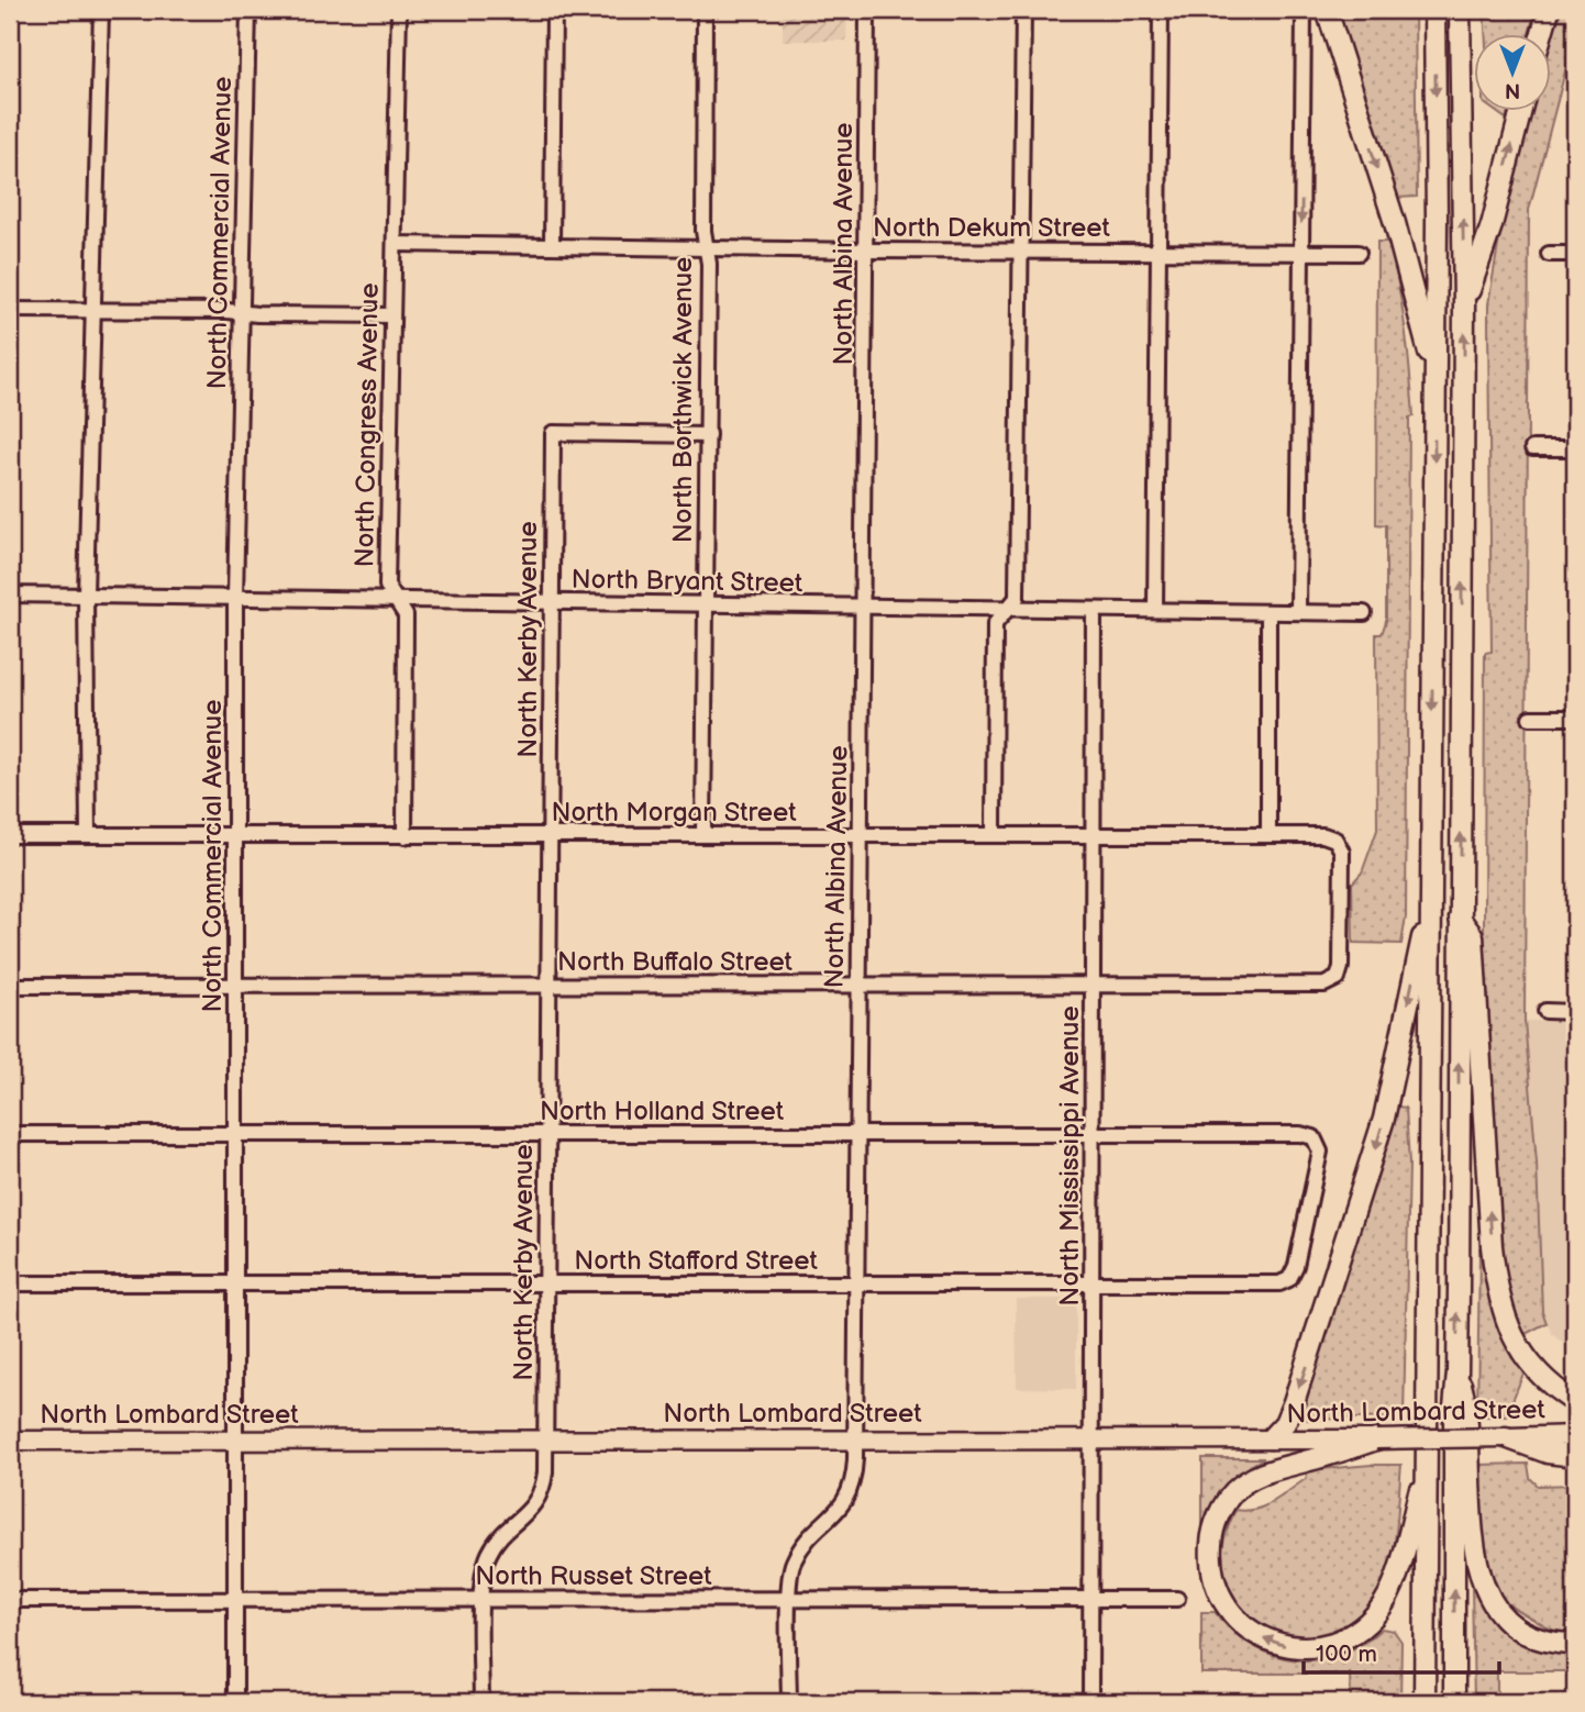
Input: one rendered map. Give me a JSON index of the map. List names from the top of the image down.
{
  "streets": {
    "main road": ["North Lombard Street"],
    "street": [
      "North Dekum Street",
      "North Commercial Avenue",
      "North Albina Avenue",
      "North Borthwick Avenue",
      "North Congress Avenue",
      "North Bryant Street",
      "North Kerby Avenue",
      "North Morgan Street",
      "North Buffalo Street",
      "North Holland Street",
      "North Mississippi Avenue",
      "North Stafford Street",
      "North Russet Street"
    ]
  },
  "crossings": [
    ["North Dekum Street", "North Albina Avenue"],
    ["North Dekum Street", "North Borthwick Avenue"],
    ["North Dekum Street", "North Congress Avenue"],
    ["North Commercial Avenue", "North Bryant Street"],
    ["North Commercial Avenue", "North Morgan Street"],
    ["North Commercial Avenue", "North Buffalo Street"],
    ["North Commercial Avenue", "North Holland Street"],
    ["North Commercial Avenue", "North Stafford Street"],
    ["North Commercial Avenue", "North Lombard Street"],
    ["North Commercial Avenue", "North Russet Street"],
    ["North Albina Avenue", "North Bryant Street"],
    ["North Albina Avenue", "North Morgan Street"],
    ["North Albina Avenue", "North Buffalo Street"],
    ["North Albina Avenue", "North Holland Street"],
    ["North Albina Avenue", "North Stafford Street"],
    ["North Albina Avenue", "North Lombard Street"],
    ["North Albina Avenue", "North Russet Street"],
    ["North Borthwick Avenue", "North Bryant Street"],
    ["North Borthwick Avenue", "North Kerby Avenue"],
    ["North Borthwick Avenue", "North Morgan Street"],
    ["North Congress Avenue", "North Bryant Street"],
    ["North Congress Avenue", "North Morgan Street"],
    ["North Bryant Street", "North Kerby Avenue"],
    ["North Bryant Street", "North Mississippi Avenue"],
    ["North Kerby Avenue", "North Morgan Street"],
    ["North Kerby Avenue", "North Buffalo Street"],
    ["North Kerby Avenue", "North Holland Street"],
    ["North Kerby Avenue", "North Stafford Street"],
    ["North Kerby Avenue", "North Lombard Street"],
    ["North Kerby Avenue", "North Russet Street"],
    ["North Morgan Street", "North Buffalo Street"],
    ["North Morgan Street", "North Mississippi Avenue"],
    ["North Buffalo Street", "North Mississippi Avenue"],
    ["North Holland Street", "North Mississippi Avenue"],
    ["North Holland Street", "North Stafford Street"],
    ["North Mississippi Avenue", "North Stafford Street"],
    ["North Mississippi Avenue", "North Lombard Street"],
    ["North Mississippi Avenue", "North Russet Street"]
  ],
  "scale_bar": "100 m",
  "north": "bottom"
}
